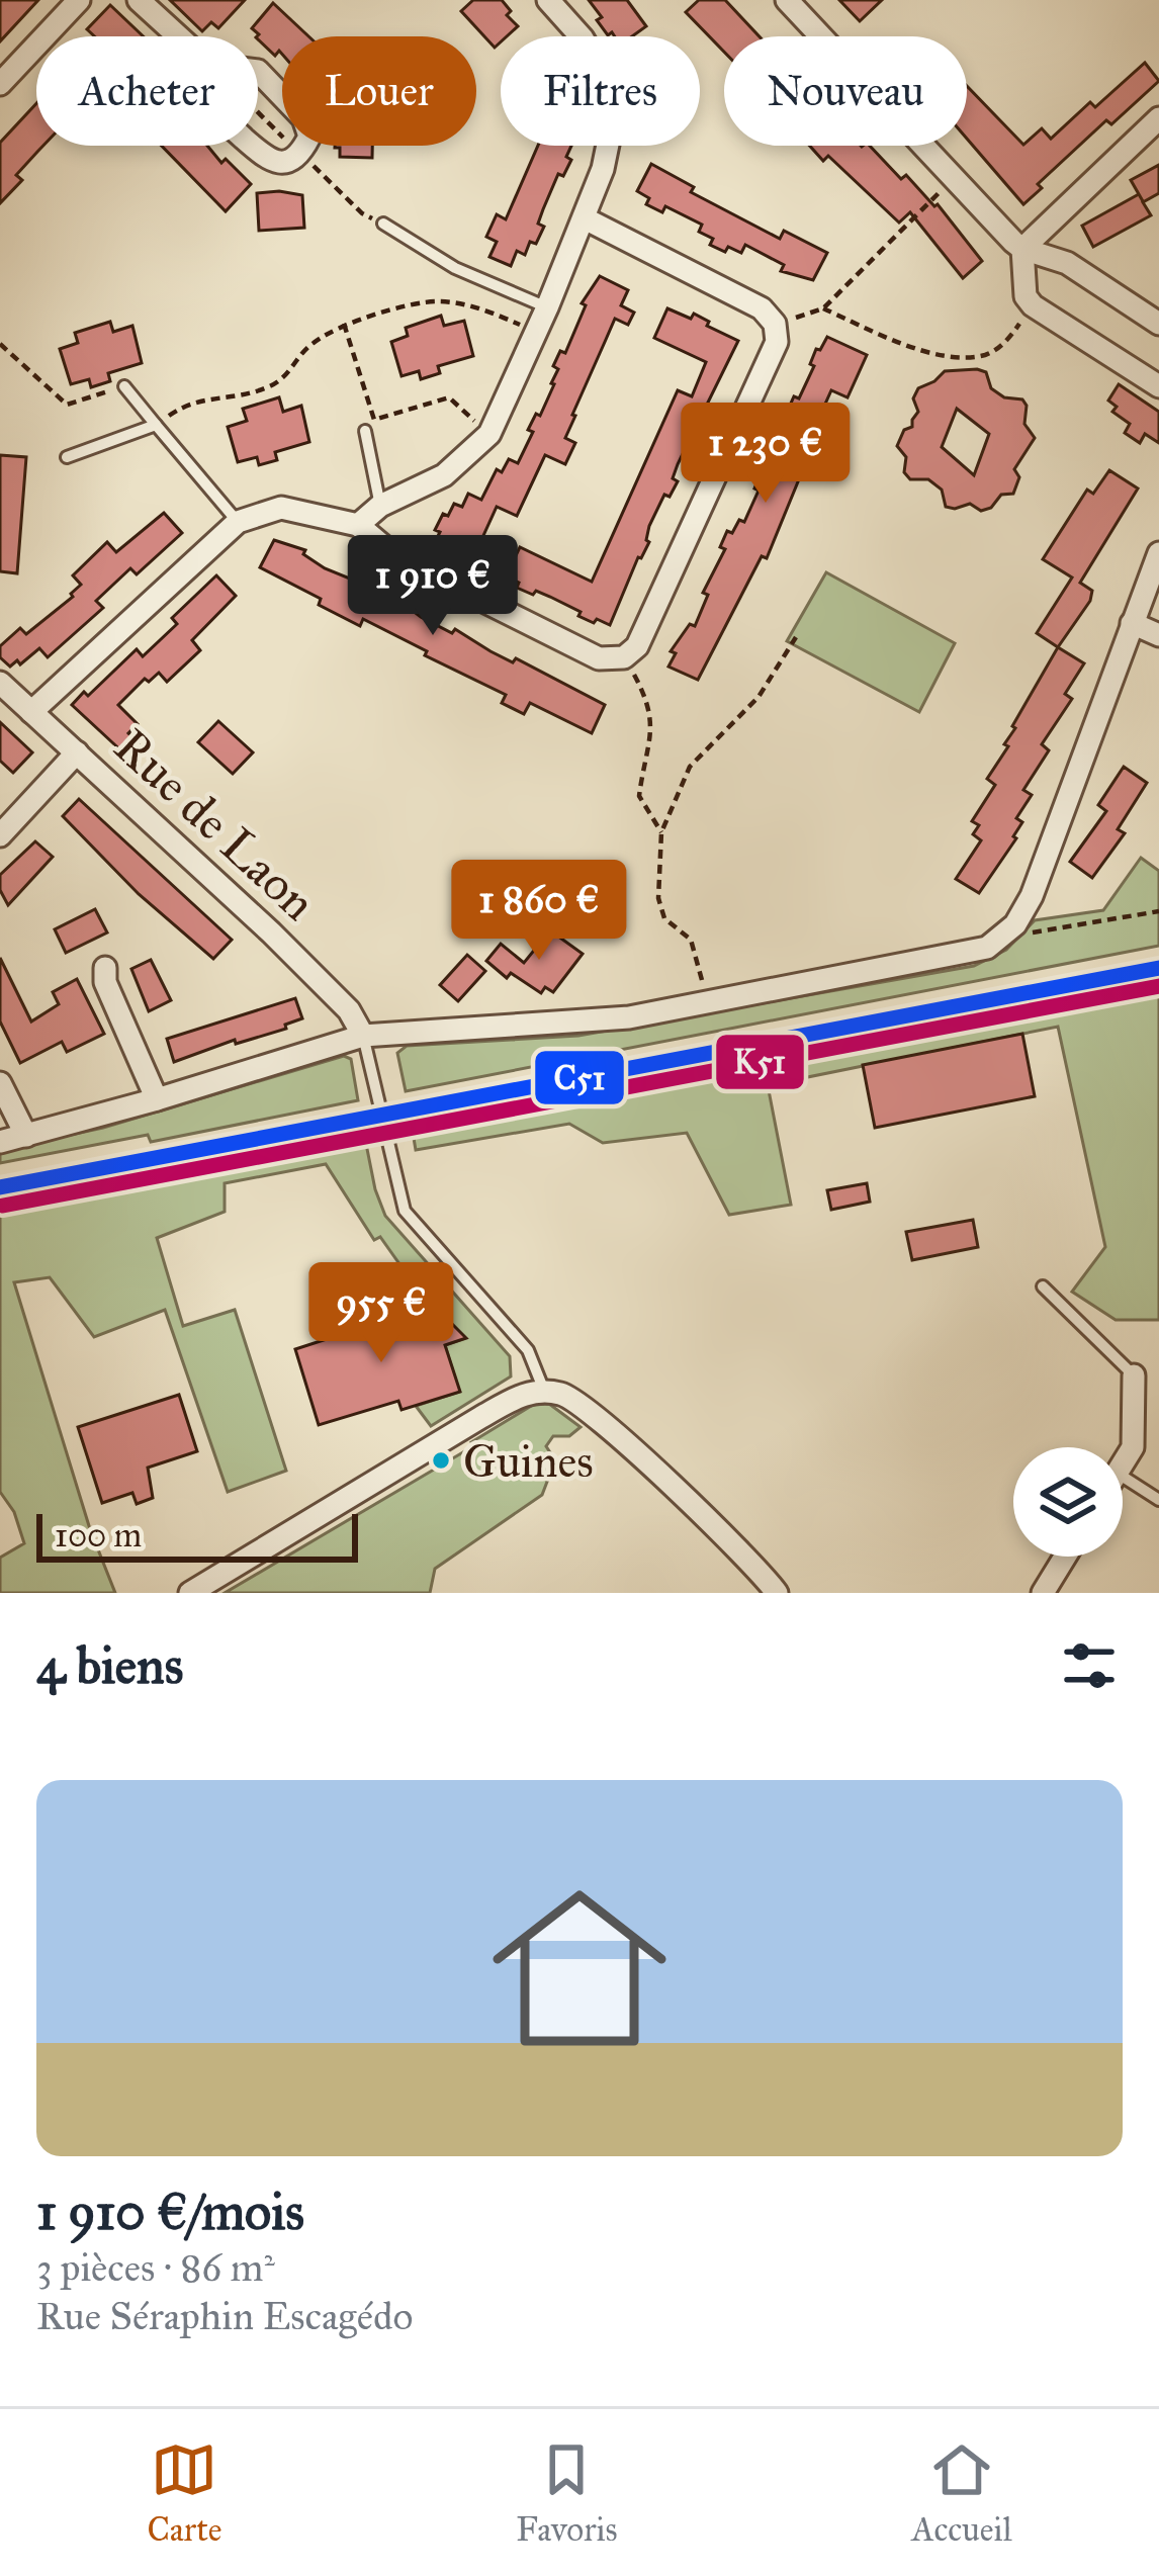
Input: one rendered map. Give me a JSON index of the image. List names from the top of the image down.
{
  "streets": {
    "street": ["Rue de Laon"]
  },
  "places": ["Guines"],
  "lines": ["transit line C51", "transit line K51"],
  "scale_bar": "100 m",
  "page": {
    "chip": [
      "Acheter",
      "Louer",
      "Filtres",
      "Nouveau"
    ],
    "price": [
      "1 230 €",
      "1 910 €",
      "1 860 €",
      "955 €"
    ],
    "scale": "100 m",
    "heading": "4 biens",
    "list": [
      {
        "name": "1 910 €/mois",
        "note": "3 pièces · 86 m² · Rue Séraphin Escagédo"
      }
    ],
    "tabs": ["Carte", "Favoris", "Accueil"]
  }
}
